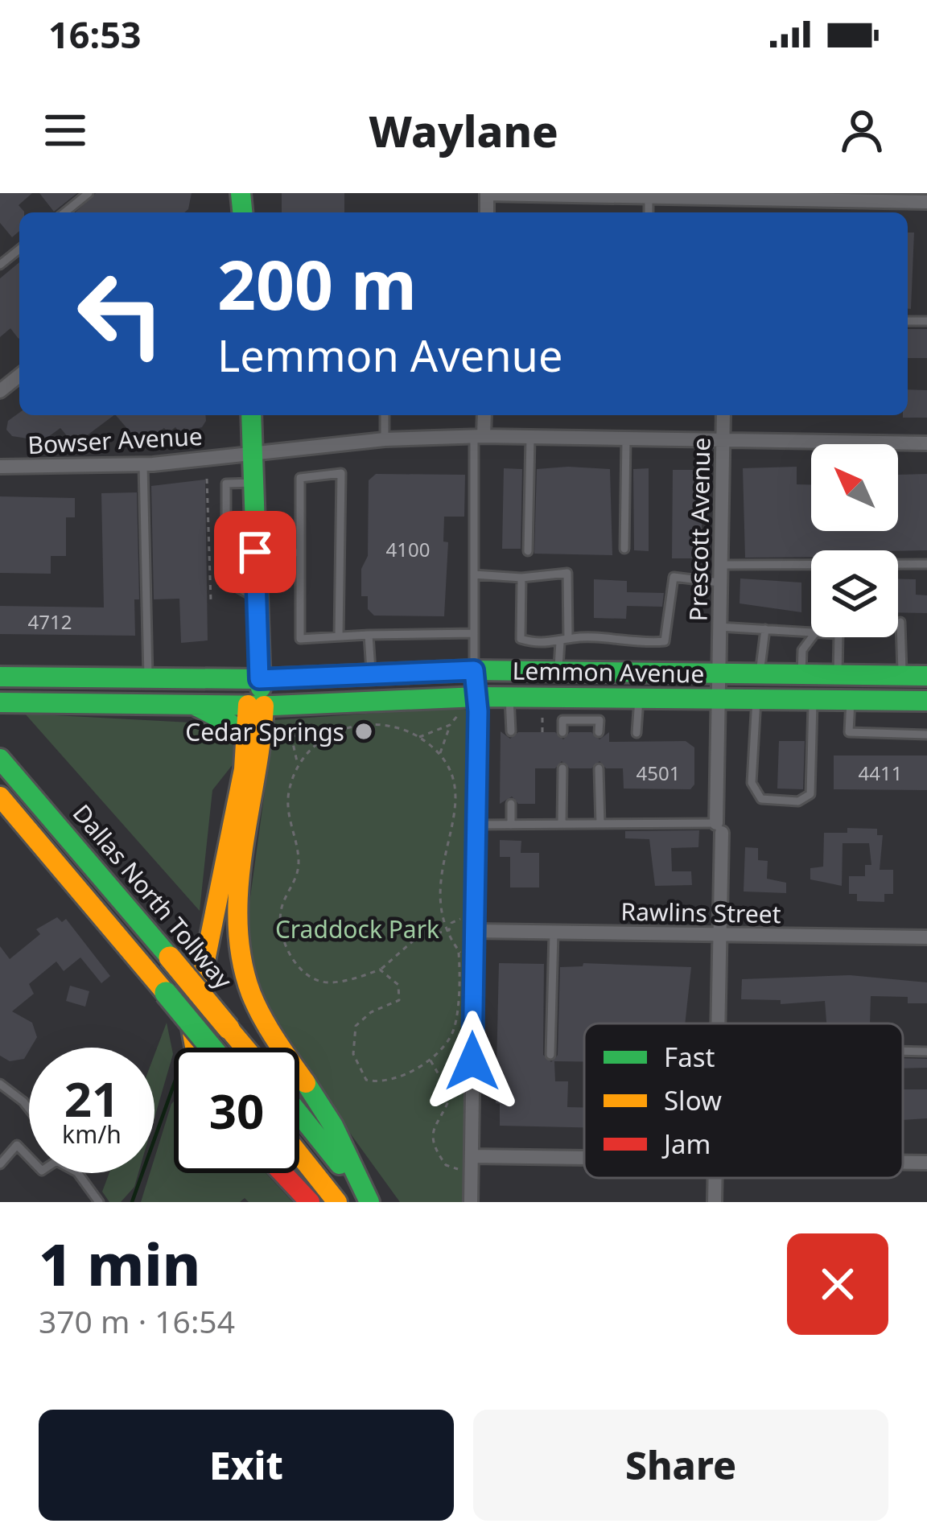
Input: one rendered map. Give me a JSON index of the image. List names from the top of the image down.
{
  "streets": {
    "main road": ["Lemmon Avenue", "Dallas North Tollway"],
    "street": ["Bowser Avenue", "Prescott Avenue", "Rawlins Street"]
  },
  "crossings": [
    ["Bowser Avenue", "Prescott Avenue"],
    ["Prescott Avenue", "Lemmon Avenue"],
    ["Prescott Avenue", "Rawlins Street"]
  ],
  "parks": ["Craddock Park"],
  "places": ["Cedar Springs"],
  "house_numbers": [
    "4100",
    "4712",
    "4501",
    "4411"
  ],
  "legend": ["Fast", "Slow", "Jam"],
  "north": "top left",
  "page": {
    "status": "16:53",
    "header": "Waylane",
    "turn": ["200 m", "Lemmon Avenue"],
    "speed": "21 km/h",
    "limit": "30",
    "heading": ["1 min", "370 m · 16:54"],
    "buttons": ["Exit", "Share"]
  }
}
